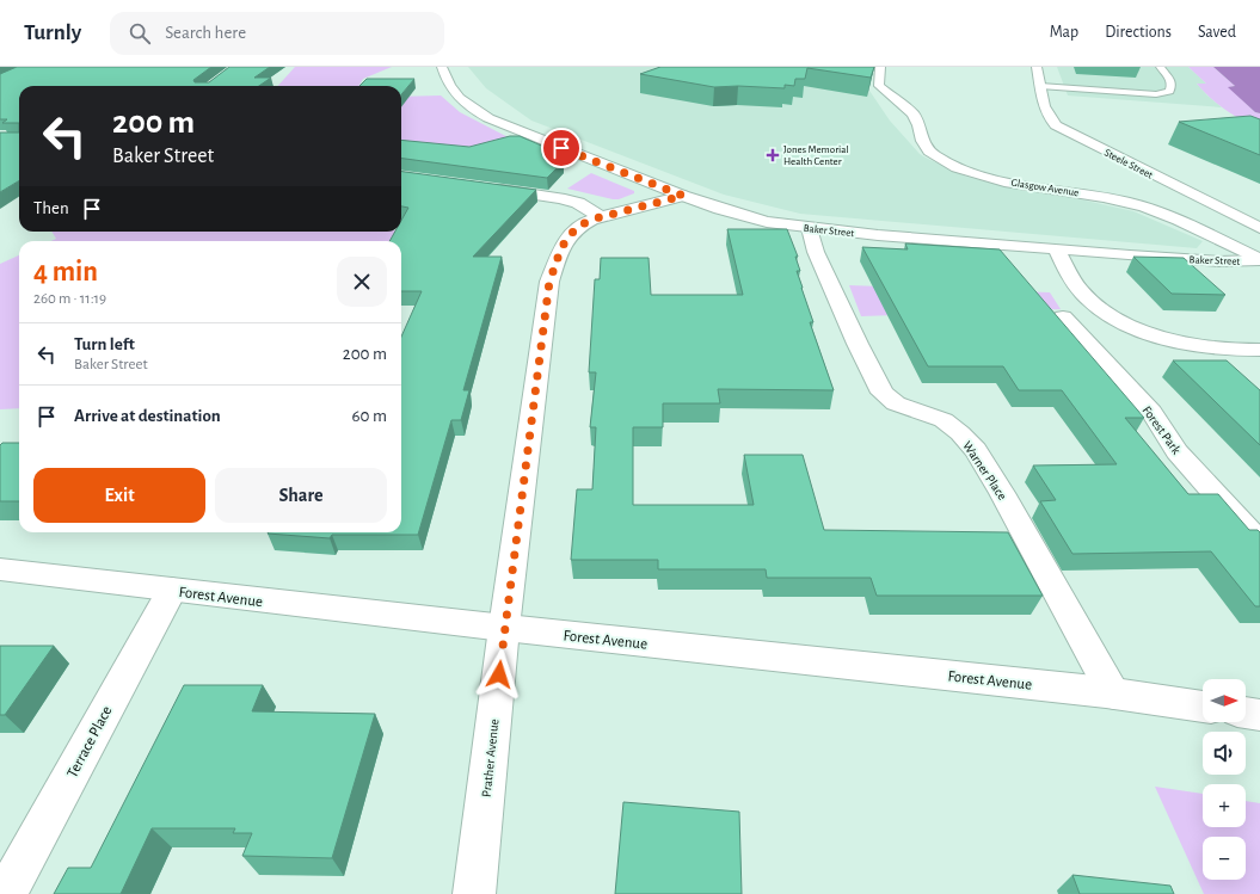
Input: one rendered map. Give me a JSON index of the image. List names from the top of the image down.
{
  "streets": {
    "street": [
      "Steele Street",
      "Glasgow Avenue",
      "Baker Street",
      "Forest Park",
      "Warner Place",
      "Forest Avenue",
      "Terrace Place",
      "Prather Avenue"
    ]
  },
  "crossings": [
    ["Glasgow Avenue", "Baker Street"],
    ["Baker Street", "Warner Place"],
    ["Baker Street", "Prather Avenue"],
    ["Warner Place", "Forest Avenue"],
    ["Forest Avenue", "Terrace Place"],
    ["Forest Avenue", "Prather Avenue"]
  ],
  "places": {
    "health": ["Jones Memorial Health Center"]
  },
  "north": "right",
  "page": {
    "header": "Turnly",
    "search": "Search here",
    "nav": ["Map", "Directions", "Saved"],
    "turn": ["200 m", "Baker Street"],
    "then": "Then",
    "heading": ["4 min", "260 m · 11:19"],
    "list": [
      {
        "name": "Turn left",
        "note": "Baker Street",
        "value": "200 m"
      },
      {
        "name": "Arrive at destination",
        "value": "60 m"
      }
    ],
    "buttons": ["Exit", "Share"],
    "map_buttons": ["+", "−"]
  }
}
